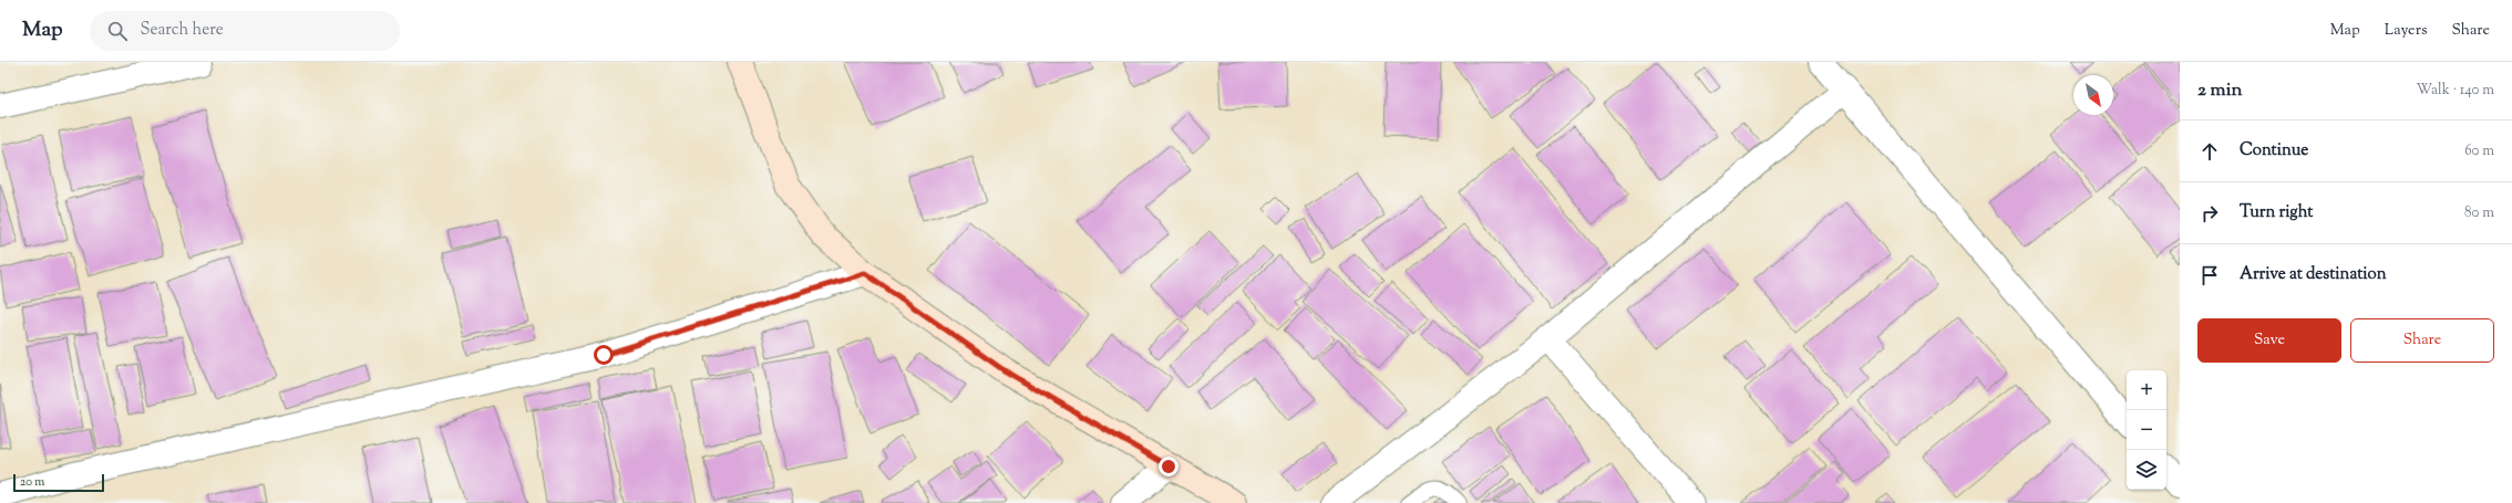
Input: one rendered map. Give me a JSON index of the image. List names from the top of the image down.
{
  "scale_bar": "20 m",
  "north": "bottom right",
  "page": {
    "header": "Map",
    "search": "Search here",
    "nav": ["Map", "Layers", "Share"],
    "heading": ["2 min", "Walk · 140 m"],
    "list": [
      ["Continue", "60 m"],
      ["Turn right", "80 m"],
      "Arrive at destination"
    ],
    "buttons": ["Save", "Share"],
    "map_buttons": ["+", "−"],
    "scale": "20 m"
  }
}
